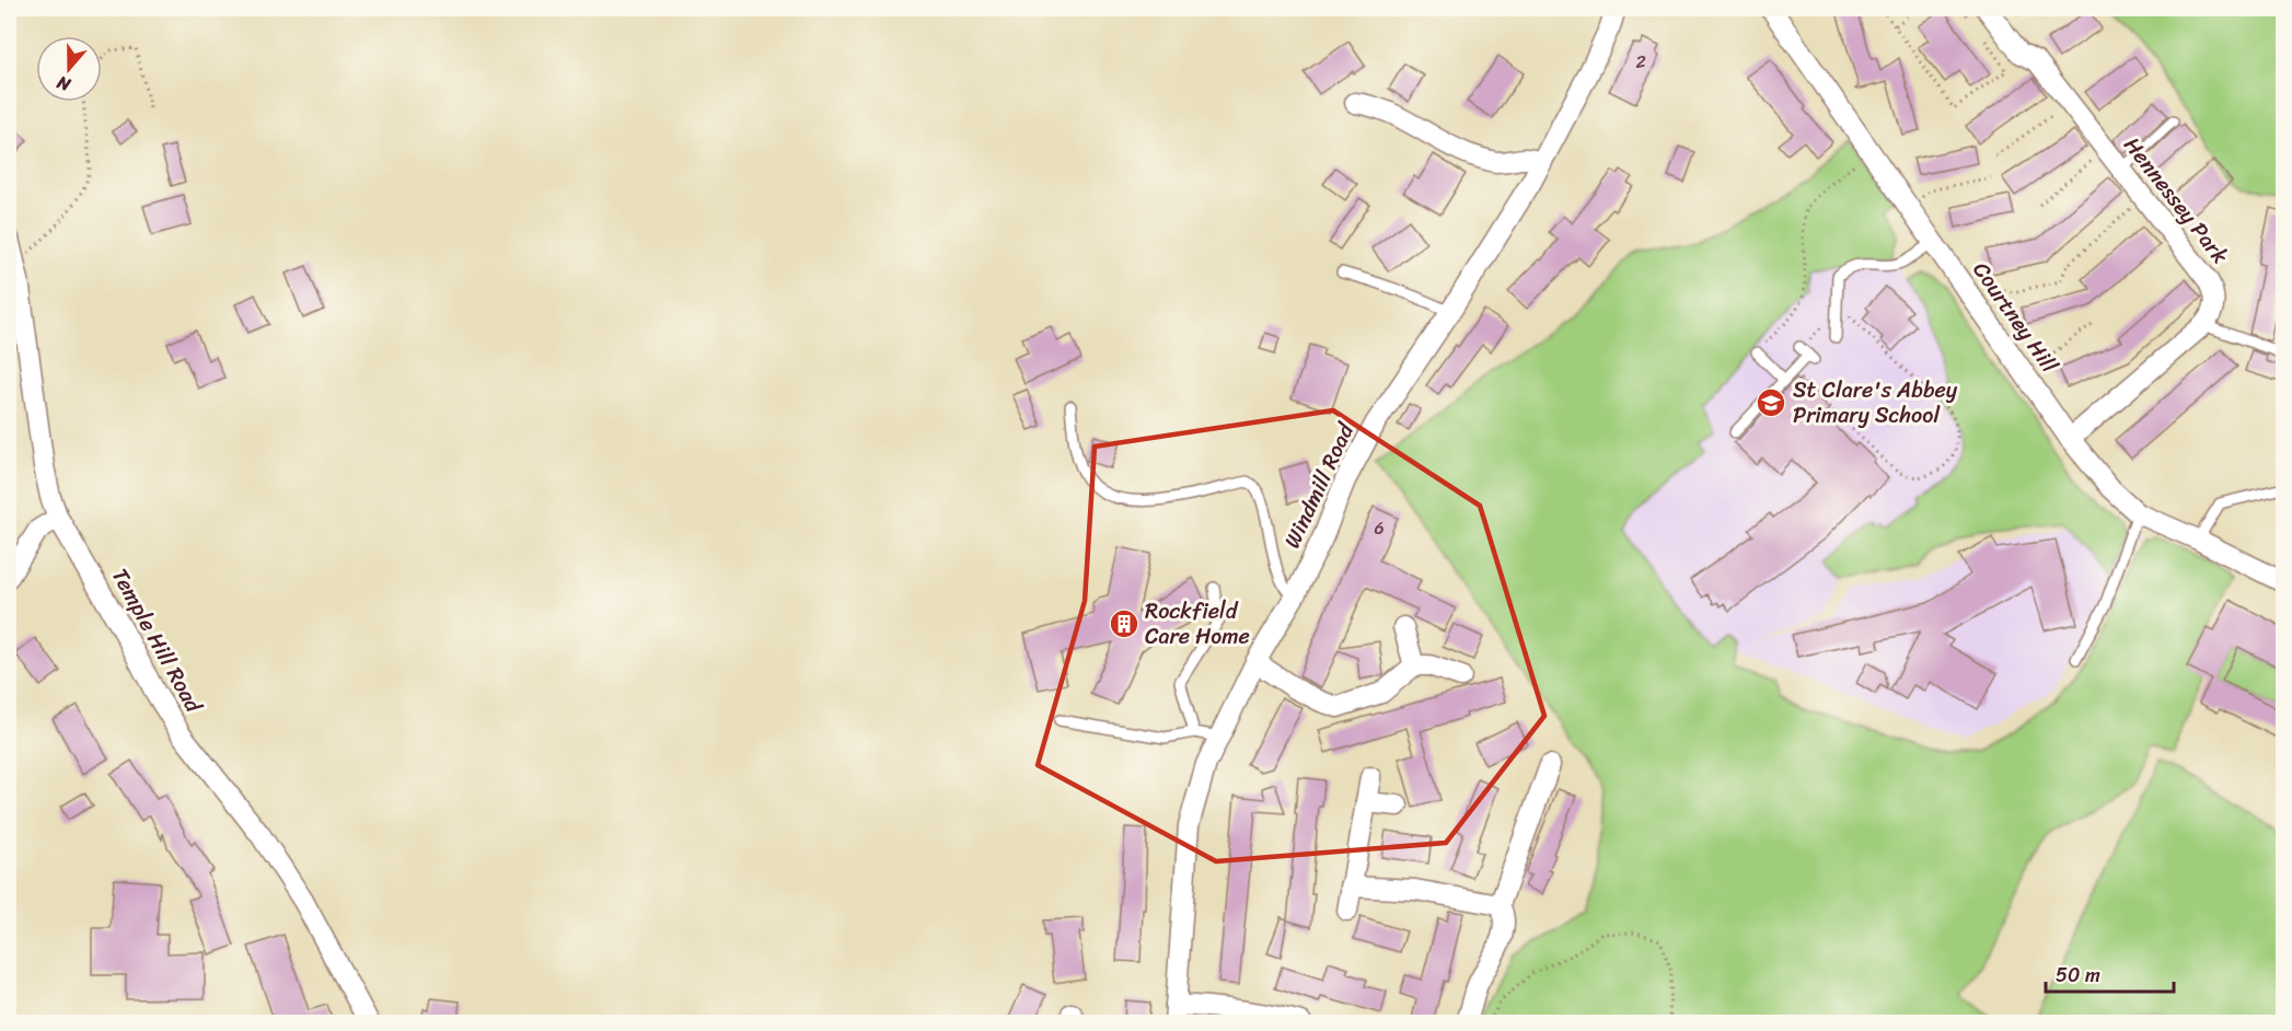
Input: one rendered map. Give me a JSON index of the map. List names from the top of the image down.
{
  "streets": {
    "street": [
      "Hennessey Park",
      "Courtney Hill",
      "Windmill Road",
      "Temple Hill Road"
    ]
  },
  "crossings": [
    ["Hennessey Park", "Courtney Hill"]
  ],
  "places": {
    "school or university": ["St Clare's Abbey Primary School"],
    "building": ["Rockfield Care Home"]
  },
  "house_numbers": ["2", "6"],
  "scale_bar": "50 m",
  "north": "bottom"
}
